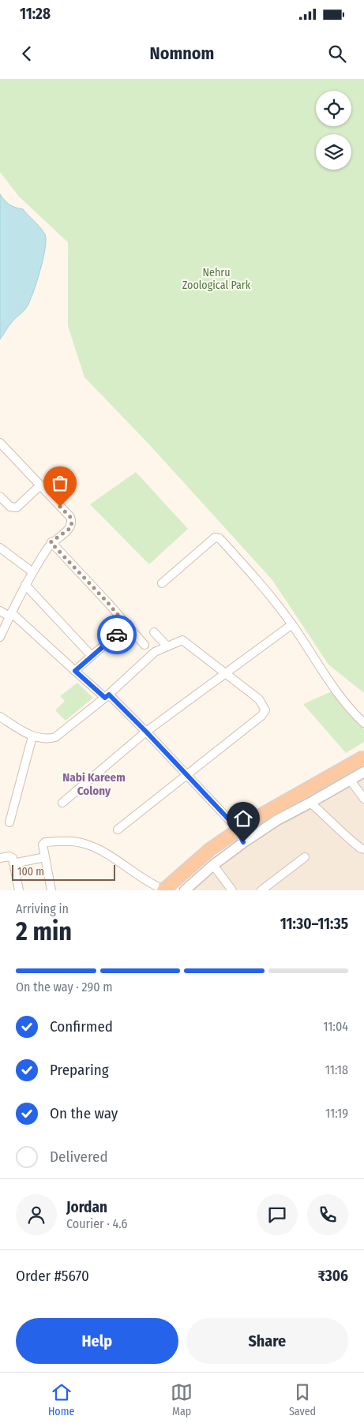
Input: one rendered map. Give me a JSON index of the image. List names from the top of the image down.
{
  "districts": ["Nabi Kareem Colony"],
  "parks": ["Nehru Zoological Park"],
  "scale_bar": "100 m",
  "page": {
    "status": "11:28",
    "header": "Nomnom",
    "scale": "100 m",
    "heading": ["2 min", "Arriving in", "11:30–11:35"],
    "panel": [
      "Jordan",
      "Courier · 4.6",
      "Order #5670",
      "₹306"
    ],
    "bar": "On the way · 290 m",
    "list": [
      ["Confirmed", "11:04"],
      ["Preparing", "11:18"],
      ["On the way", "11:19"],
      "Delivered"
    ],
    "buttons": ["Help", "Share"],
    "tabs": ["Home", "Map", "Saved"]
  }
}
